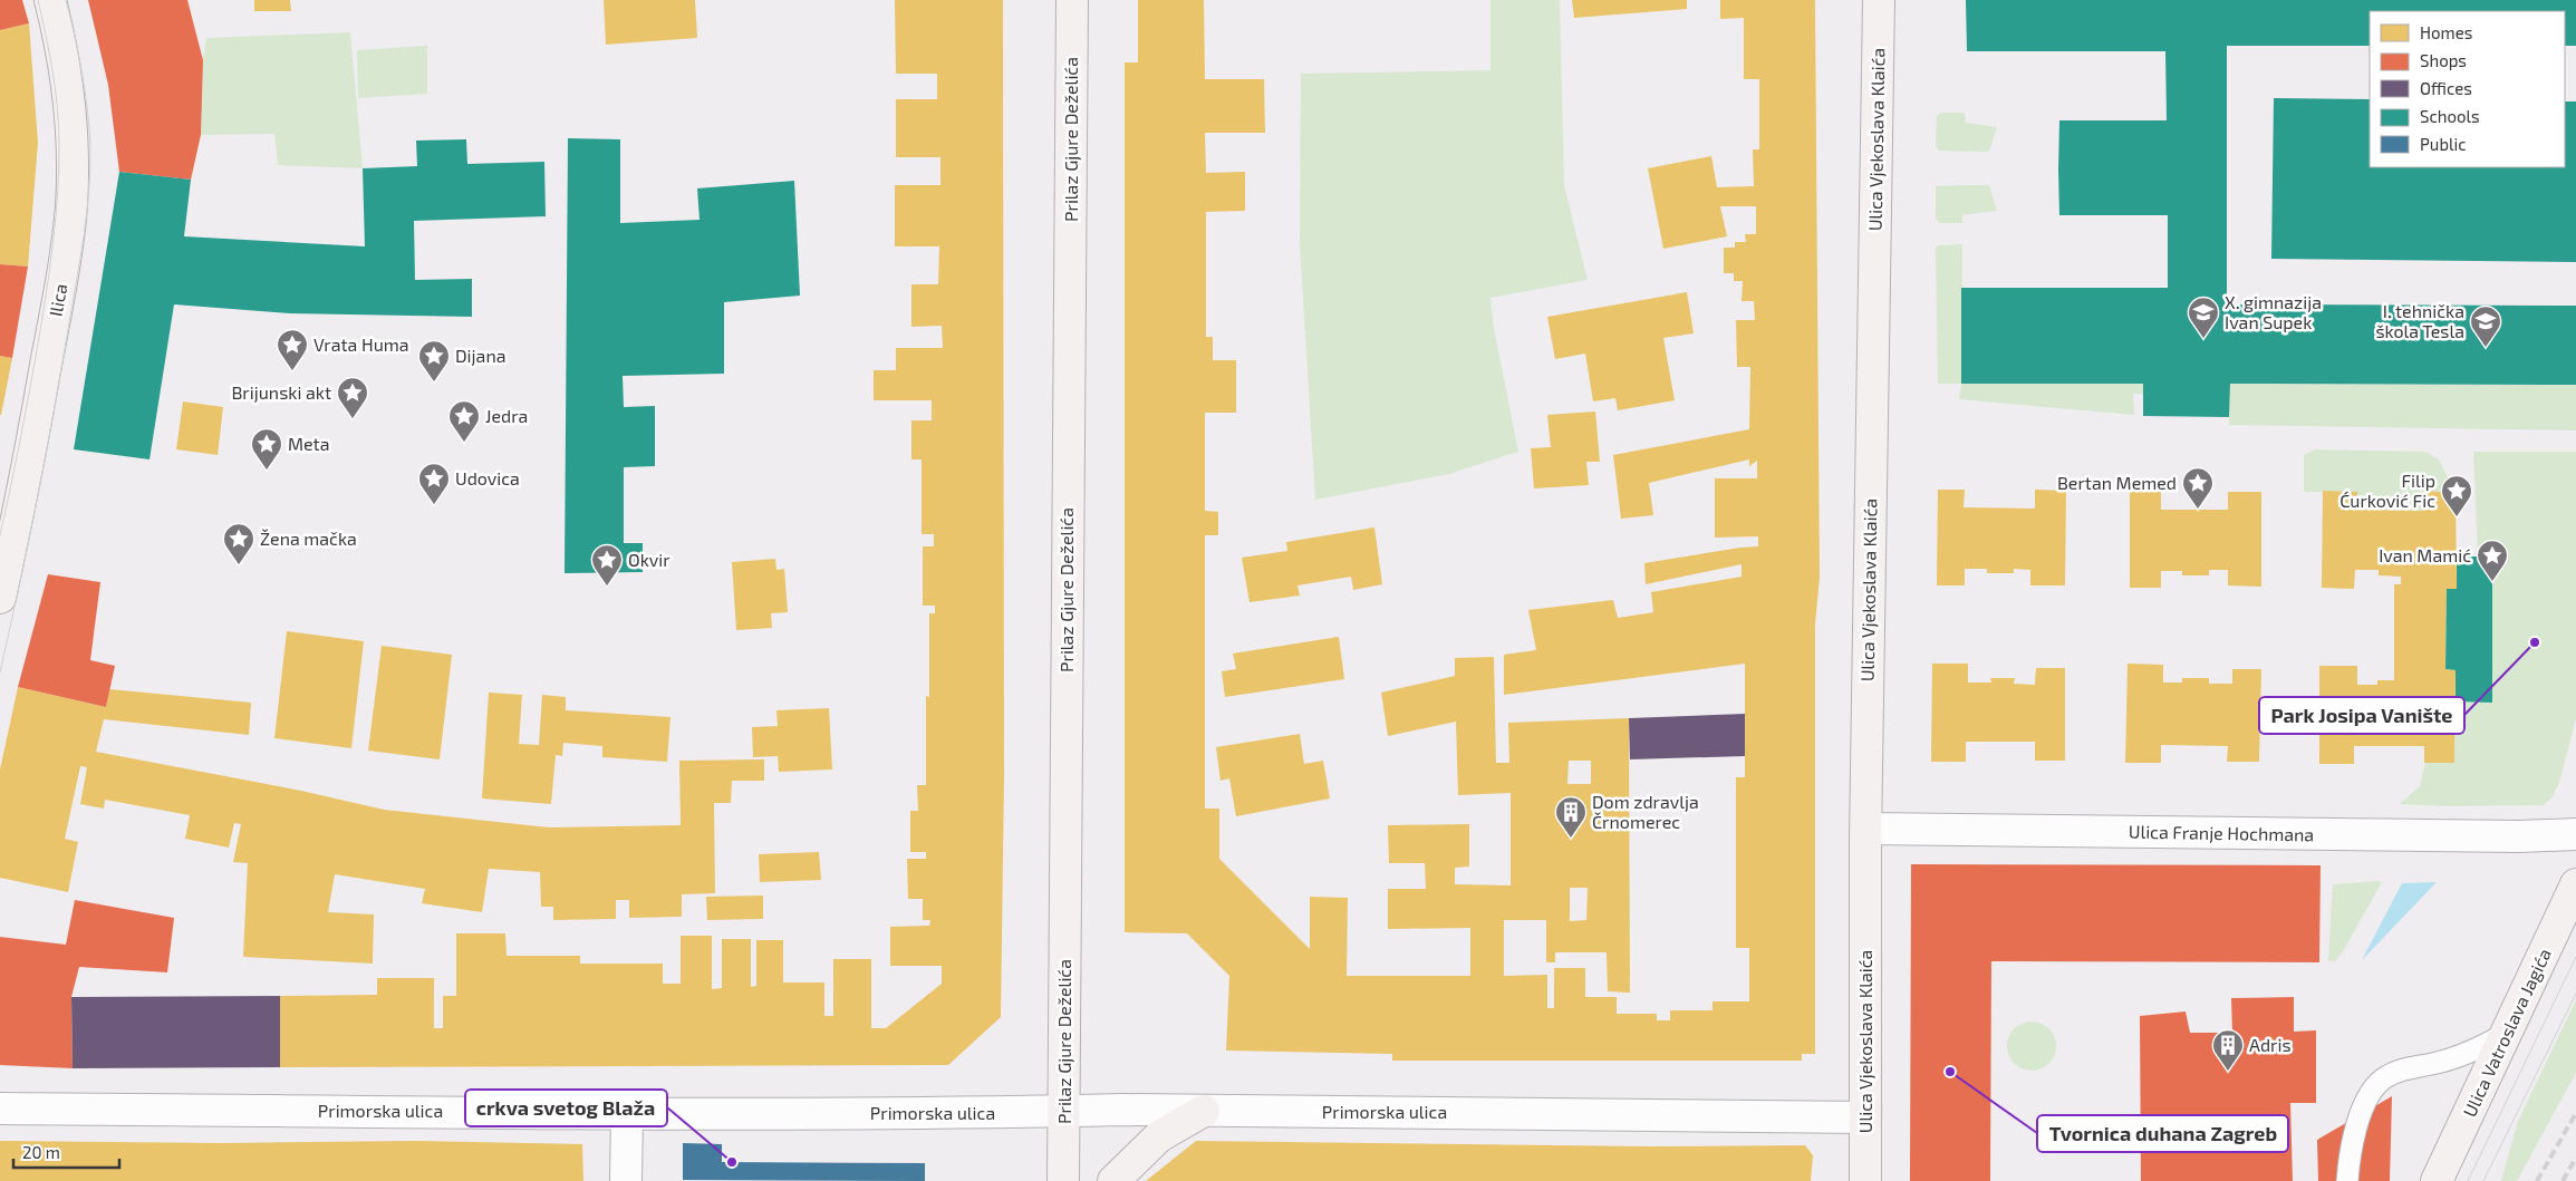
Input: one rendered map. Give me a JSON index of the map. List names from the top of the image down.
{
  "streets": {
    "main road": [
      "Prilaz Gjure Deželića",
      "Ulica Vjekoslava Klaića",
      "Ilica",
      "Ulica Vatroslava Jagića"
    ],
    "street": ["Ulica Franje Hochmana", "Primorska ulica"]
  },
  "crossings": [
    ["Prilaz Gjure Deželića", "Primorska ulica"],
    ["Ulica Vjekoslava Klaića", "Ulica Franje Hochmana"],
    ["Ulica Vjekoslava Klaića", "Primorska ulica"]
  ],
  "places": {
    "school or university": ["X. gimnazija Ivan Supek", "I. tehnička škola Tesla"],
    "place": [
      "Vrata Huma",
      "Dijana",
      "Brijunski akt",
      "Jedra",
      "Meta",
      "Udovica",
      "Bertan Memed",
      "Filip Ćurković Fic",
      "Žena mačka",
      "Ivan Mamić",
      "Okvir"
    ],
    "other": ["Park Josipa Vanište", "Tvornica duhana Zagreb", "crkva svetog Blaža"],
    "building": ["Dom zdravlja Črnomerec", "Adris"]
  },
  "legend": [
    "Homes",
    "Shops",
    "Offices",
    "Schools",
    "Public"
  ],
  "scale_bar": "20 m"
}
